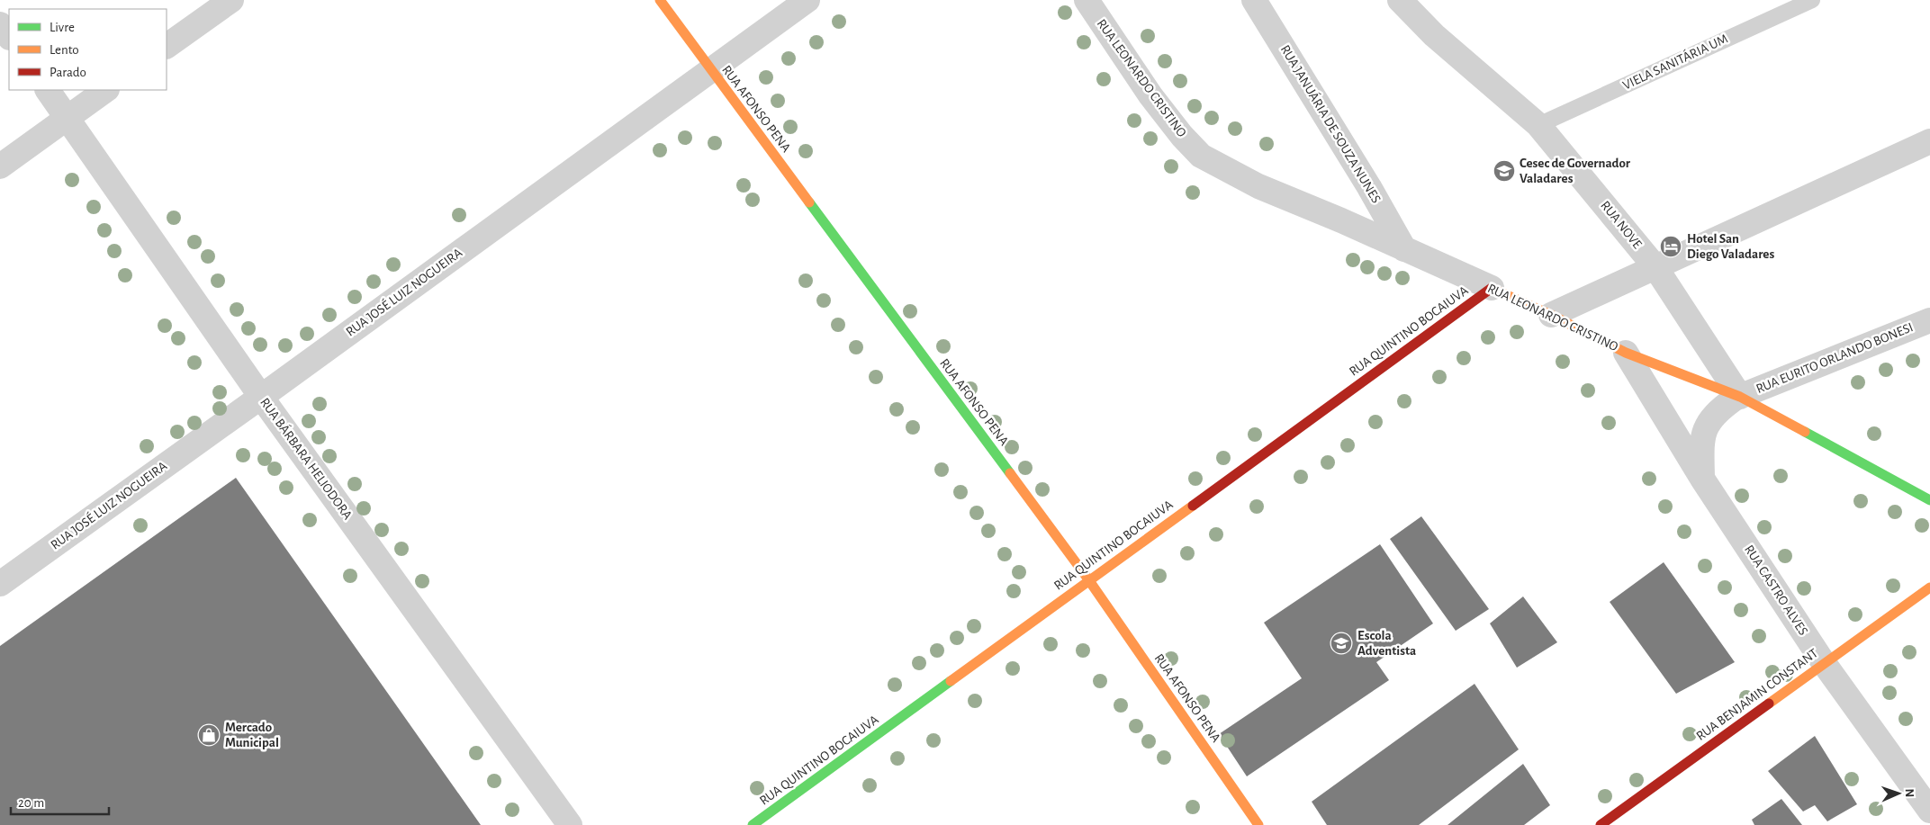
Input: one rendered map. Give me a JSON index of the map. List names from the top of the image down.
{
  "streets": {
    "street": [
      "RUA LEONARDO CRISTINO",
      "RUA AFONSO PENA",
      "RUA JANUÁRIA DE SOUZA NUNES",
      "RUA NOVE",
      "RUA JOSÉ LUIZ NOGUEIRA",
      "RUA QUINTINO BOCAIUVA",
      "RUA EURITO ORLANDO BONESI",
      "RUA BÁRBARA HELIODORA",
      "RUA CASTRO ALVES",
      "RUA BENJAMIN CONSTANT"
    ],
    "lane": ["VIELA SANITÁRIA UM"]
  },
  "crossings": [
    ["VIELA SANITÁRIA UM", "RUA NOVE"],
    ["RUA LEONARDO CRISTINO", "RUA JANUÁRIA DE SOUZA NUNES"],
    ["RUA LEONARDO CRISTINO", "RUA NOVE"],
    ["RUA LEONARDO CRISTINO", "RUA QUINTINO BOCAIUVA"],
    ["RUA LEONARDO CRISTINO", "RUA EURITO ORLANDO BONESI"],
    ["RUA LEONARDO CRISTINO", "RUA CASTRO ALVES"],
    ["RUA AFONSO PENA", "RUA JOSÉ LUIZ NOGUEIRA"],
    ["RUA AFONSO PENA", "RUA QUINTINO BOCAIUVA"],
    ["RUA NOVE", "RUA EURITO ORLANDO BONESI"],
    ["RUA JOSÉ LUIZ NOGUEIRA", "RUA BÁRBARA HELIODORA"],
    ["RUA CASTRO ALVES", "RUA BENJAMIN CONSTANT"]
  ],
  "places": {
    "school or university": ["Cesec de Governador Valadares", "Escola Adventista"],
    "hotel": ["Hotel San Diego Valadares"],
    "shop": ["Mercado Municipal"]
  },
  "legend": ["Livre", "Lento", "Parado"],
  "scale_bar": "20 m",
  "north": "right"
}
